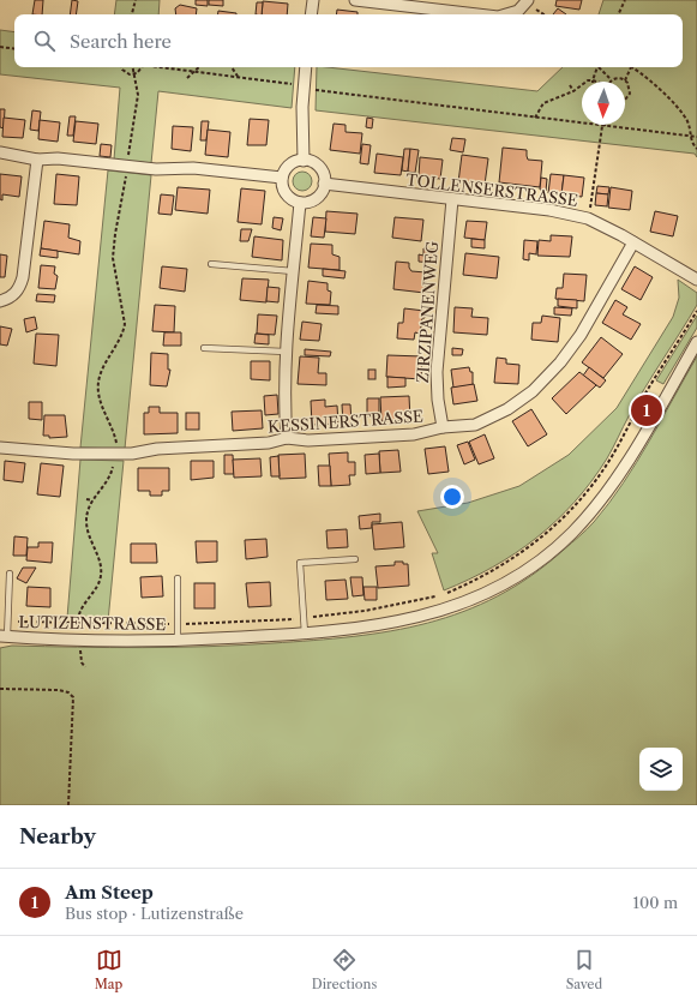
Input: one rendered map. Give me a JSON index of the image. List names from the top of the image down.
{
  "streets": {
    "street": [
      "TOLLENSERSTRASSE",
      "ZIRZIPANENWEG",
      "KESSINERSTRASSE",
      "LUTIZENSTRASSE"
    ]
  },
  "crossings": [
    ["TOLLENSERSTRASSE", "ZIRZIPANENWEG"],
    ["TOLLENSERSTRASSE", "KESSINERSTRASSE"],
    ["ZIRZIPANENWEG", "KESSINERSTRASSE"]
  ],
  "north": "bottom",
  "page": {
    "search": "Search here",
    "pins": "1",
    "heading": "Nearby",
    "list": [
      {
        "mark": "1",
        "name": "Am Steep",
        "note": "Bus stop · Lutizenstraße",
        "value": "100 m"
      }
    ],
    "nav": ["Map", "Directions", "Saved"]
  }
}
